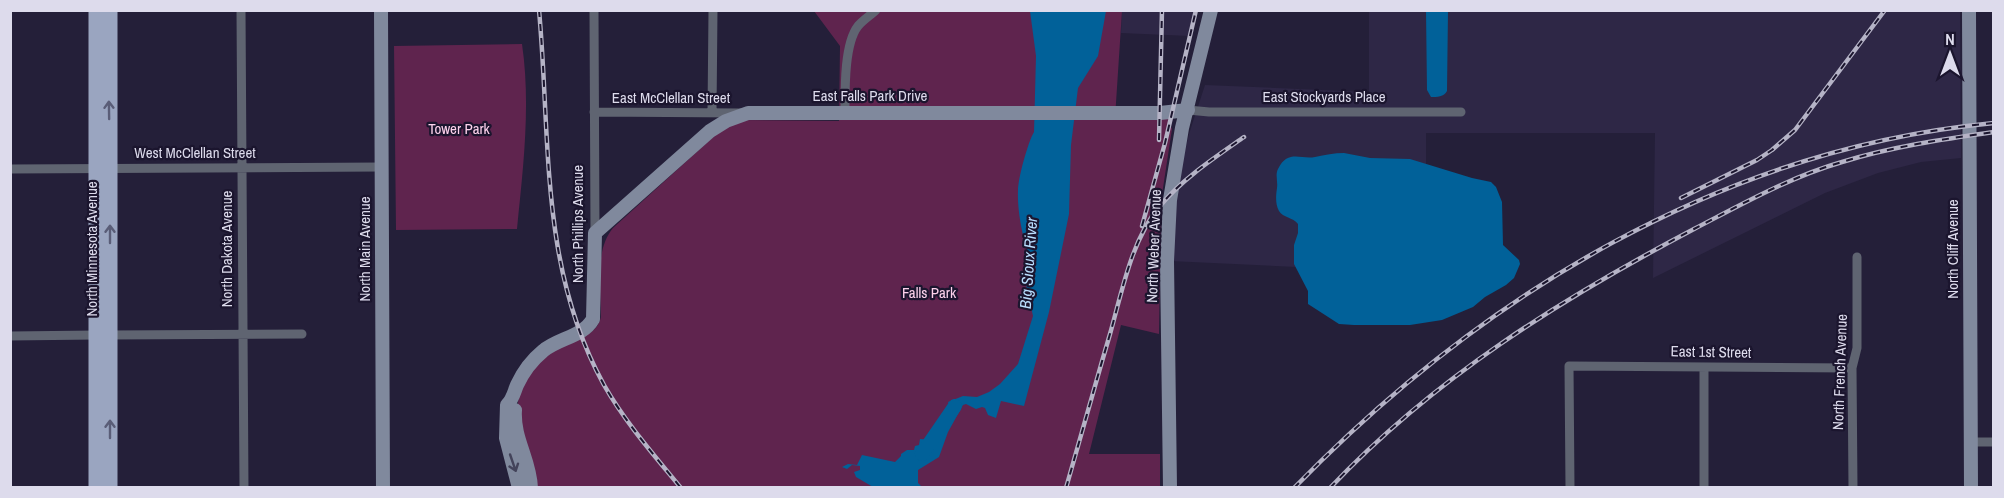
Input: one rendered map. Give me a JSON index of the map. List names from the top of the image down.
{
  "streets": {
    "main road": ["North Minnesota Avenue"],
    "street": [
      "East Falls Park Drive",
      "East Stockyards Place",
      "East McClellan Street",
      "West McClellan Street",
      "North Phillips Avenue",
      "North Weber Avenue",
      "North Dakota Avenue",
      "North Main Avenue",
      "North Cliff Avenue",
      "East 1st Street",
      "North French Avenue"
    ]
  },
  "crossings": [
    ["East Falls Park Drive", "East Stockyards Place"],
    ["East Falls Park Drive", "East McClellan Street"],
    ["East Falls Park Drive", "North Phillips Avenue"],
    ["East Falls Park Drive", "North Weber Avenue"],
    ["East Stockyards Place", "North Weber Avenue"],
    ["East McClellan Street", "North Phillips Avenue"],
    ["West McClellan Street", "North Minnesota Avenue"],
    ["West McClellan Street", "North Dakota Avenue"],
    ["West McClellan Street", "North Main Avenue"],
    ["East 1st Street", "North French Avenue"]
  ],
  "water": ["Big Sioux River"],
  "parks": ["Tower Park", "Falls Park"],
  "north": "top"
}
